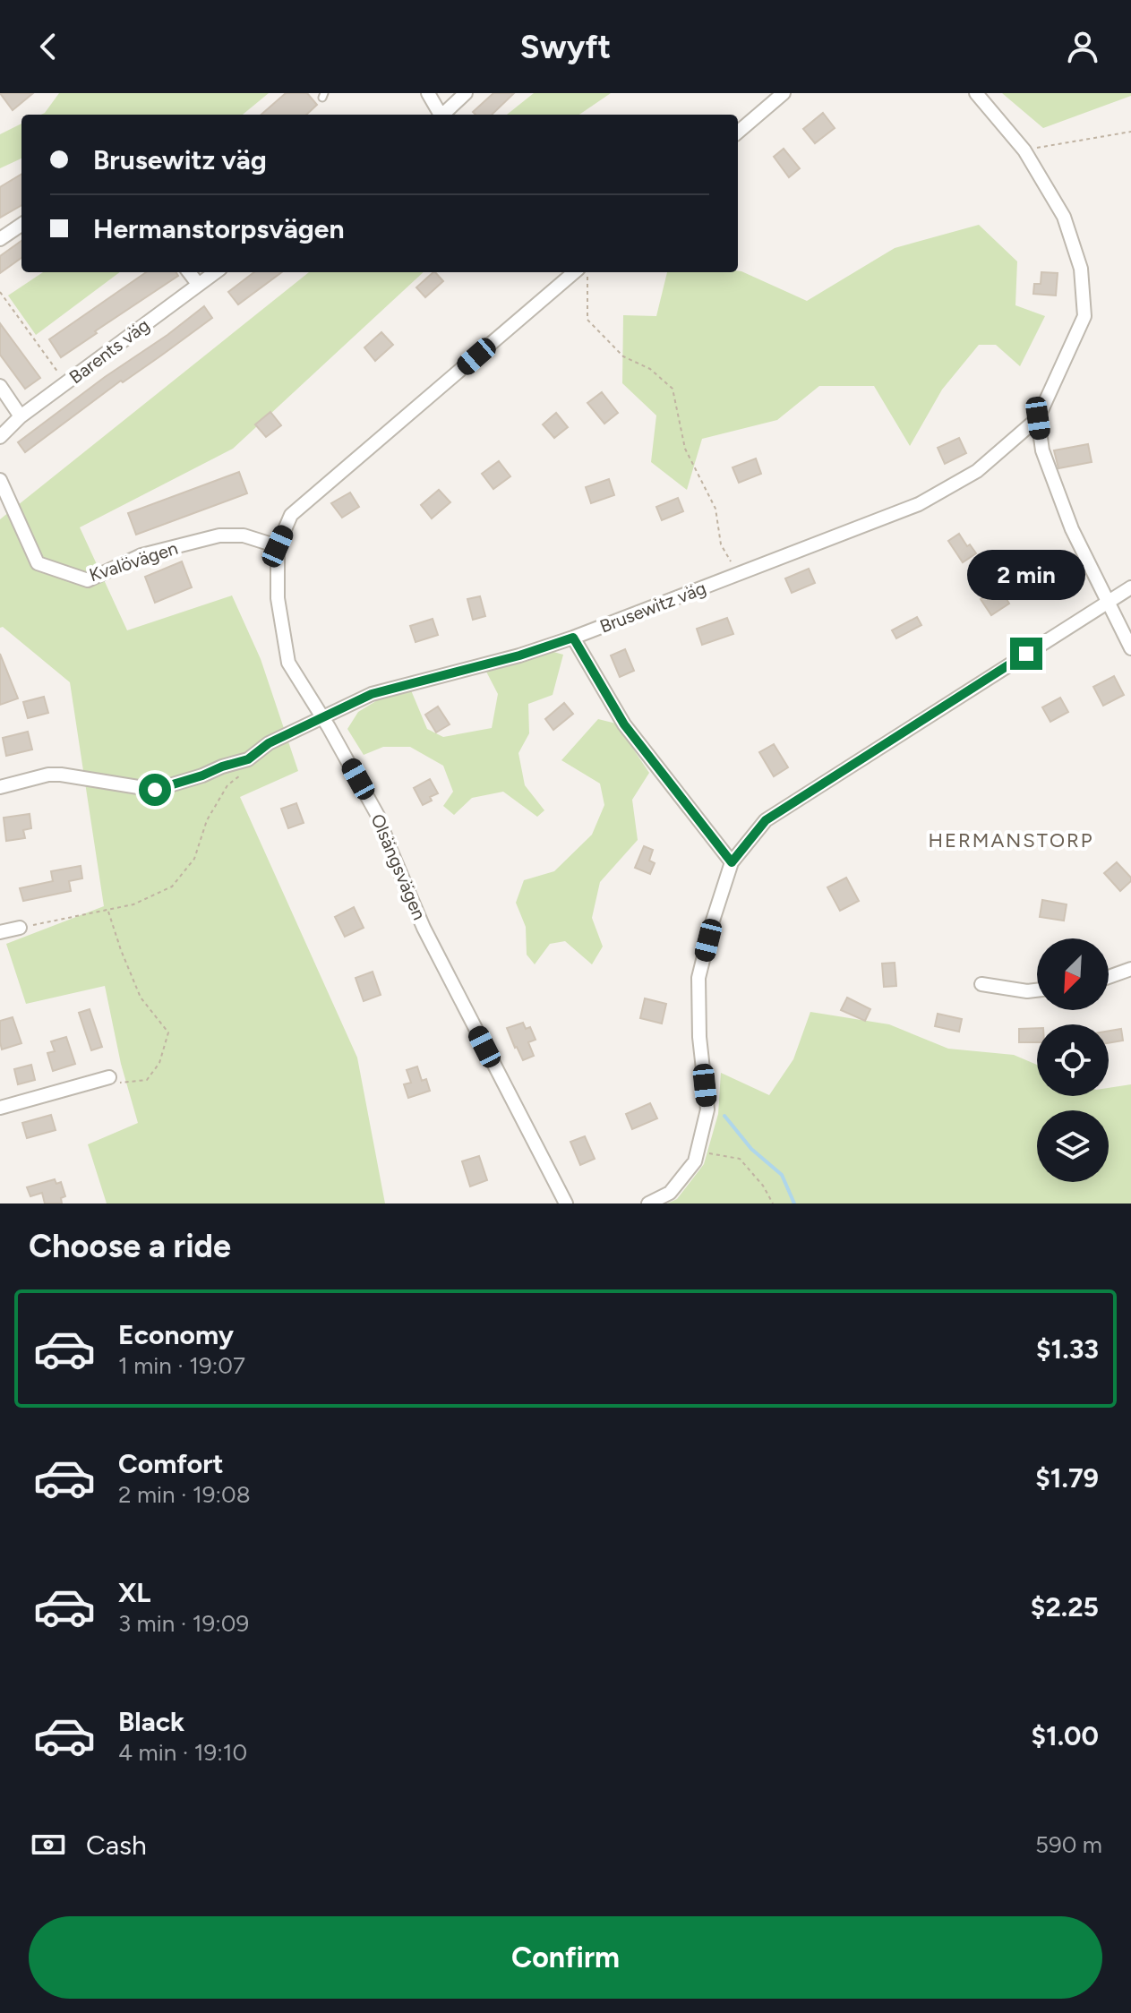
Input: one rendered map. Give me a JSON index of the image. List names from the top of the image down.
{
  "streets": {
    "street": [
      "Barents väg",
      "Kvalövägen",
      "Brusewitz väg",
      "Olsängsvägen"
    ]
  },
  "crossings": [
    ["Kvalövägen", "Olsängsvägen"],
    ["Brusewitz väg", "Olsängsvägen"]
  ],
  "districts": ["HERMANSTORP"],
  "north": "bottom left",
  "page": {
    "header": "Swyft",
    "banner": ["Brusewitz väg", "Hermanstorpsvägen"],
    "bubble": "2 min",
    "heading": "Choose a ride",
    "list": [
      {
        "name": "Economy",
        "note": "1 min · 19:07",
        "value": "$1.33"
      },
      {
        "name": "Comfort",
        "note": "2 min · 19:08",
        "value": "$1.79"
      },
      {
        "name": "XL",
        "note": "3 min · 19:09",
        "value": "$2.25"
      },
      {
        "name": "Black",
        "note": "4 min · 19:10",
        "value": "$1.00"
      }
    ],
    "pay": ["Cash", "590 m"],
    "buttons": "Confirm"
  }
}
